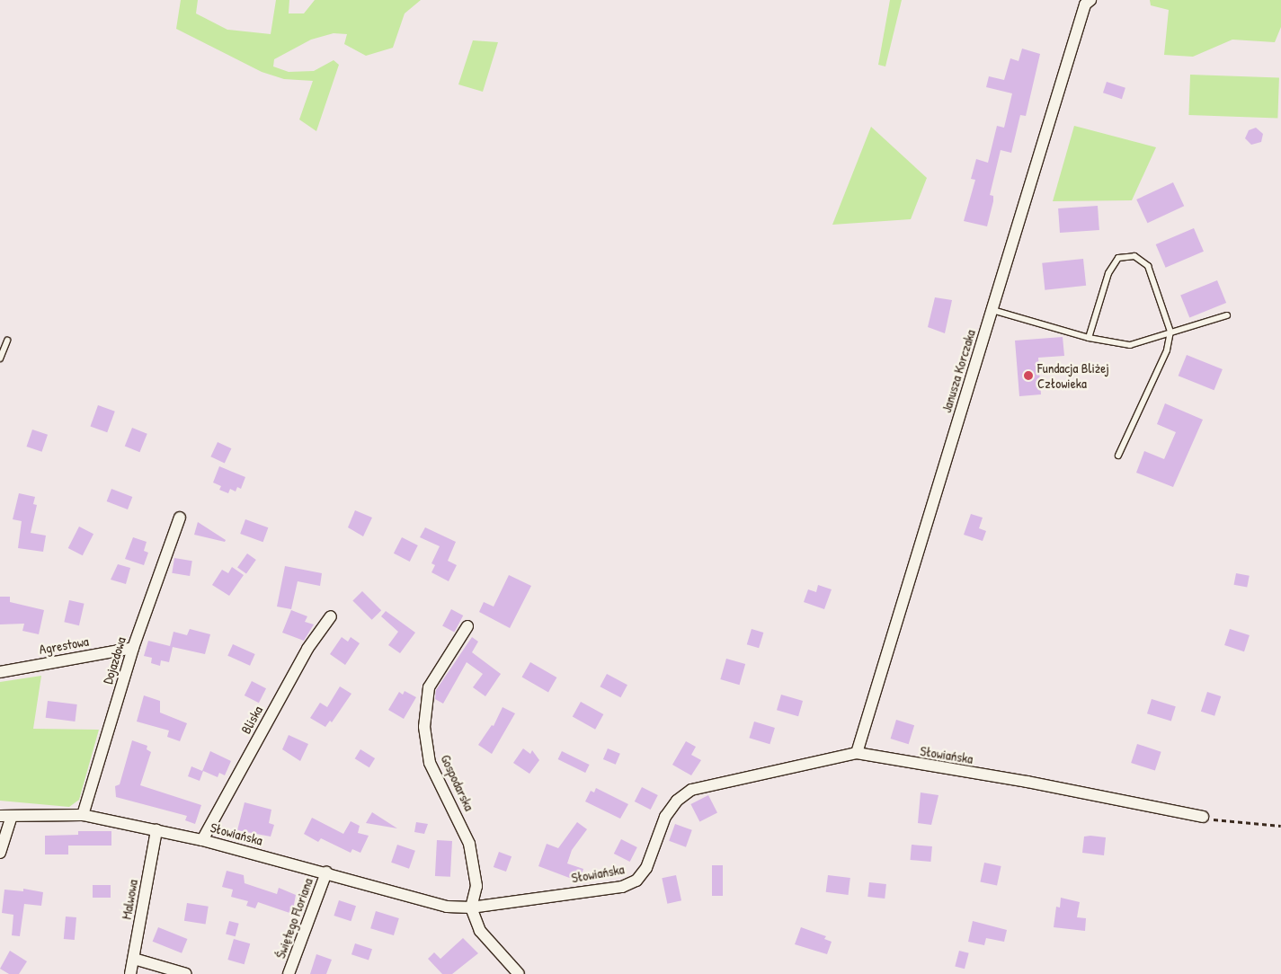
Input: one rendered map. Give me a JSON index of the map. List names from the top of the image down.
{
  "streets": {
    "street": [
      "Janusza Korczaka",
      "Agrestowa",
      "Dojazdowa",
      "Bliska",
      "Słowiańska",
      "Gospodarska",
      "Malwowa",
      "Świętego Floriana"
    ]
  },
  "crossings": [
    ["Janusza Korczaka", "Słowiańska"],
    ["Agrestowa", "Dojazdowa"],
    ["Dojazdowa", "Słowiańska"],
    ["Bliska", "Słowiańska"],
    ["Słowiańska", "Gospodarska"],
    ["Słowiańska", "Malwowa"],
    ["Słowiańska", "Świętego Floriana"]
  ],
  "places": ["Fundacja Bliżej Człowieka"]
}
